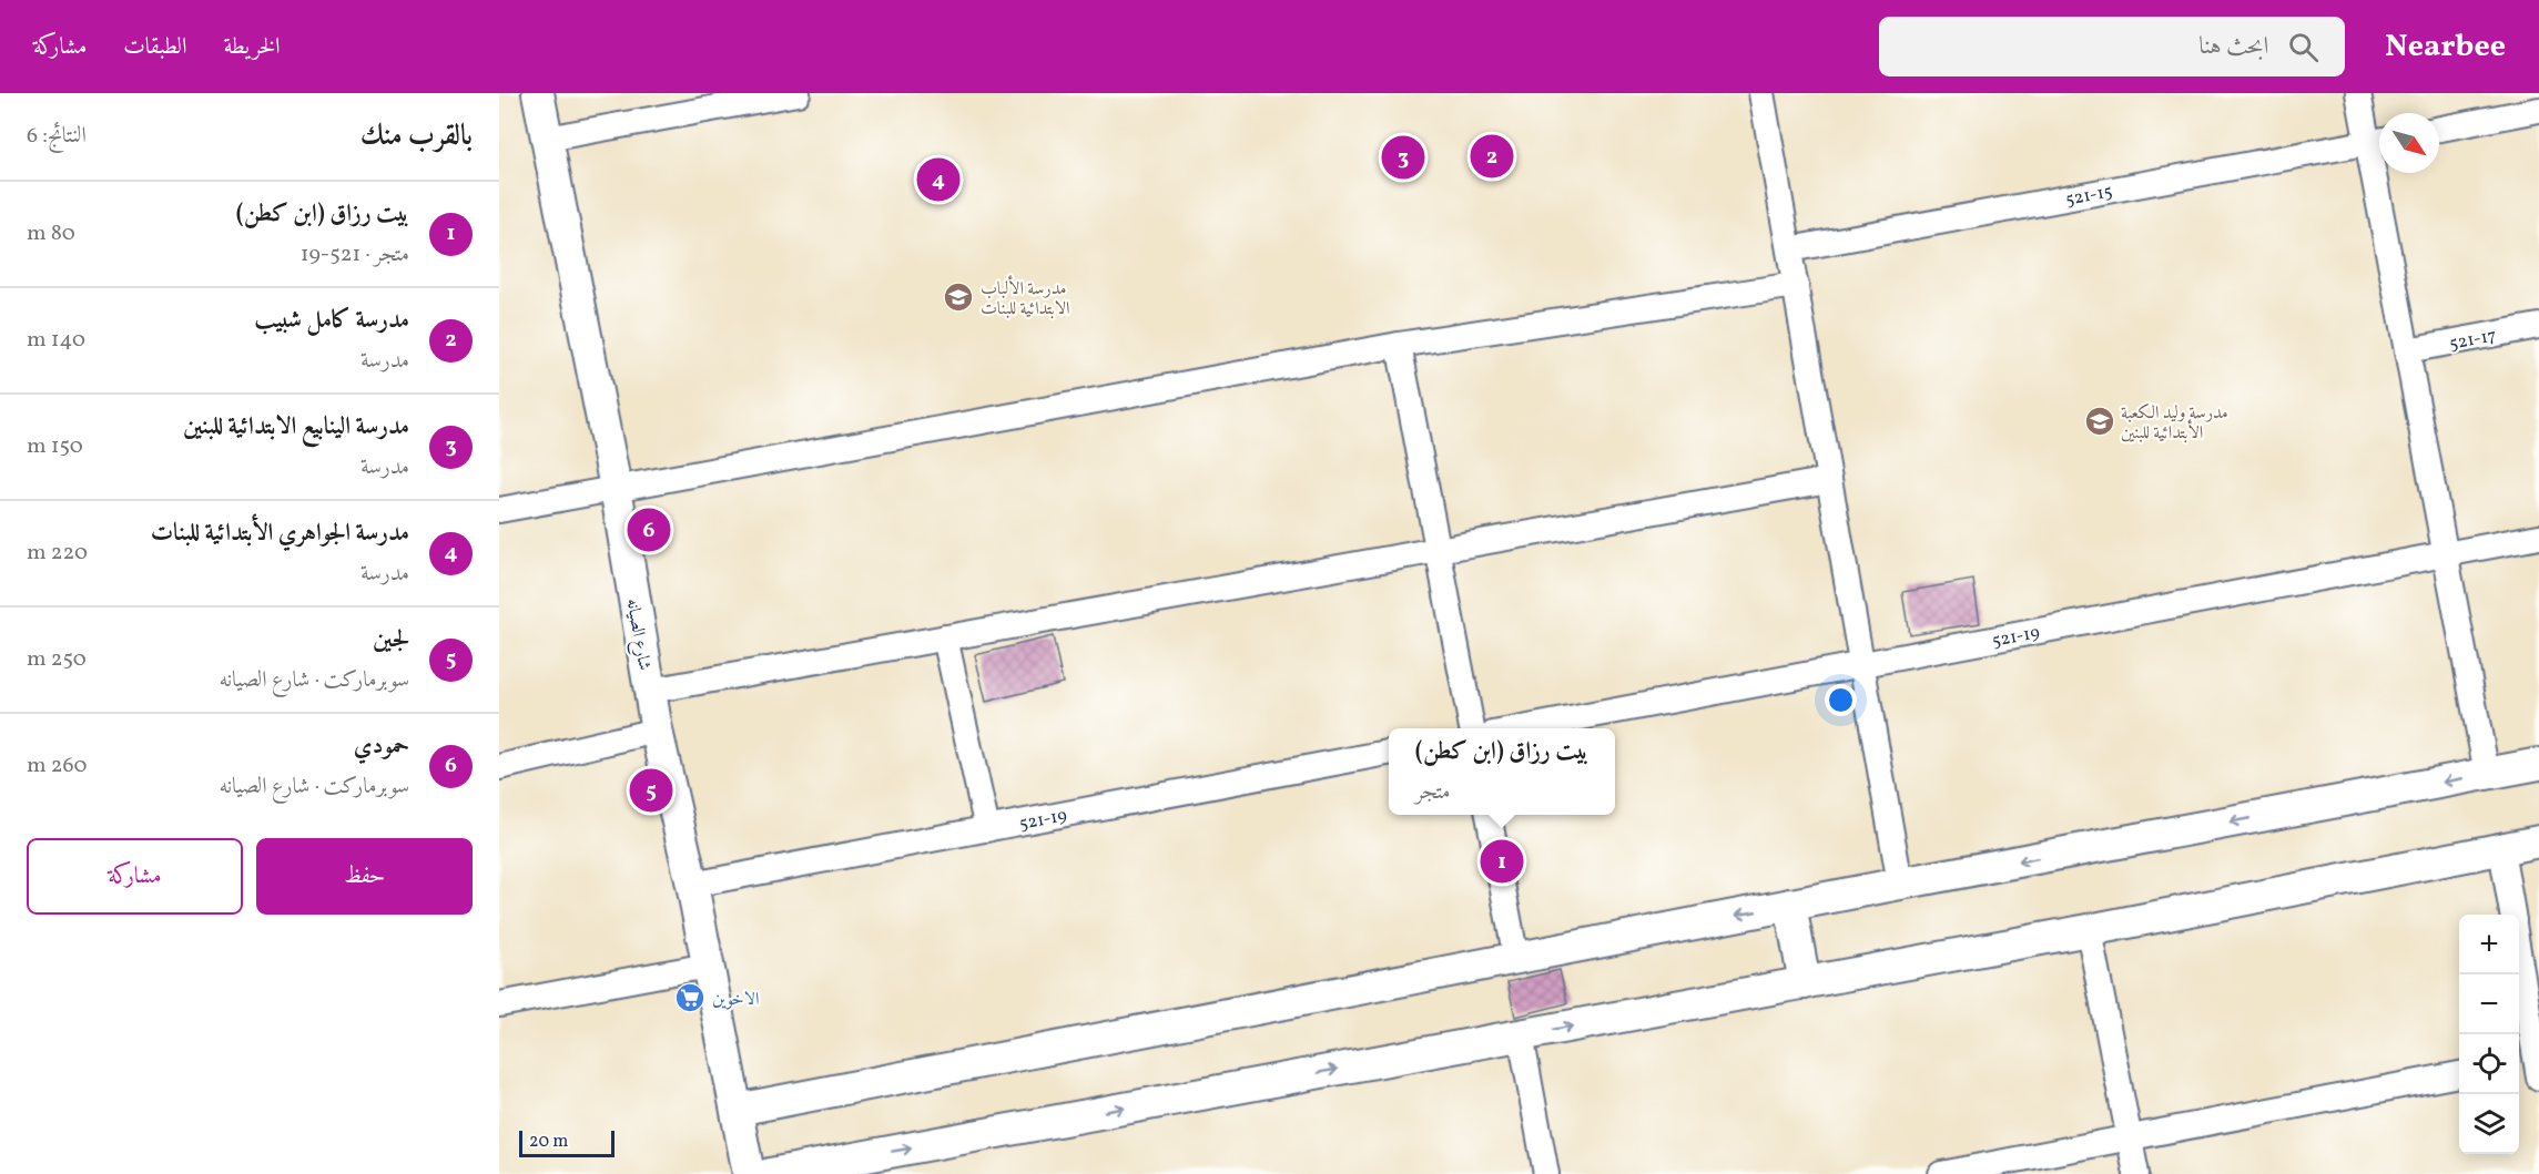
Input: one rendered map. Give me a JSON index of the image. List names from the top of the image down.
{
  "streets": {
    "street": [
      "521-15",
      "521-17",
      "شارع الصيانه",
      "521-19"
    ]
  },
  "crossings": [
    ["شارع الصيانه", "521-19"]
  ],
  "places": {
    "school or university": ["مدرسة الألباب الابتدائية للبنات", "مدرسة وليد الكعبة الأبتدائية للبنين"],
    "supermarket": ["الاخوين"]
  },
  "scale_bar": "20 m",
  "north": "bottom right",
  "page": {
    "header": "Nearbee",
    "search": "ابحث هنا",
    "nav": ["الخريطة", "الطبقات", "مشاركة"],
    "heading": ["بالقرب منك", "النتائج: 6"],
    "pins": [
      "2",
      "3",
      "4",
      "6",
      "5",
      "1"
    ],
    "list": [
      {
        "mark": "1",
        "name": "بيت رزاق (ابن كطن)",
        "note": "متجر · 521-19",
        "value": "80 m"
      },
      {
        "mark": "2",
        "name": "مدرسة كامل شبيب",
        "note": "مدرسة",
        "value": "140 m"
      },
      {
        "mark": "3",
        "name": "مدرسة الينابيع الابتدائية للبنين",
        "note": "مدرسة",
        "value": "150 m"
      },
      {
        "mark": "4",
        "name": "مدرسة الجواهري الأبتدائية للبنات",
        "note": "مدرسة",
        "value": "220 m"
      },
      {
        "mark": "5",
        "name": "لجين",
        "note": "سوبرماركت · شارع الصيانه",
        "value": "250 m"
      },
      {
        "mark": "6",
        "name": "حمودي",
        "note": "سوبرماركت · شارع الصيانه",
        "value": "260 m"
      }
    ],
    "popup": ["بيت رزاق (ابن كطن)", "متجر"],
    "buttons": ["حفظ", "مشاركة"],
    "map_buttons": ["+", "−"],
    "scale": "20 m"
  }
}
